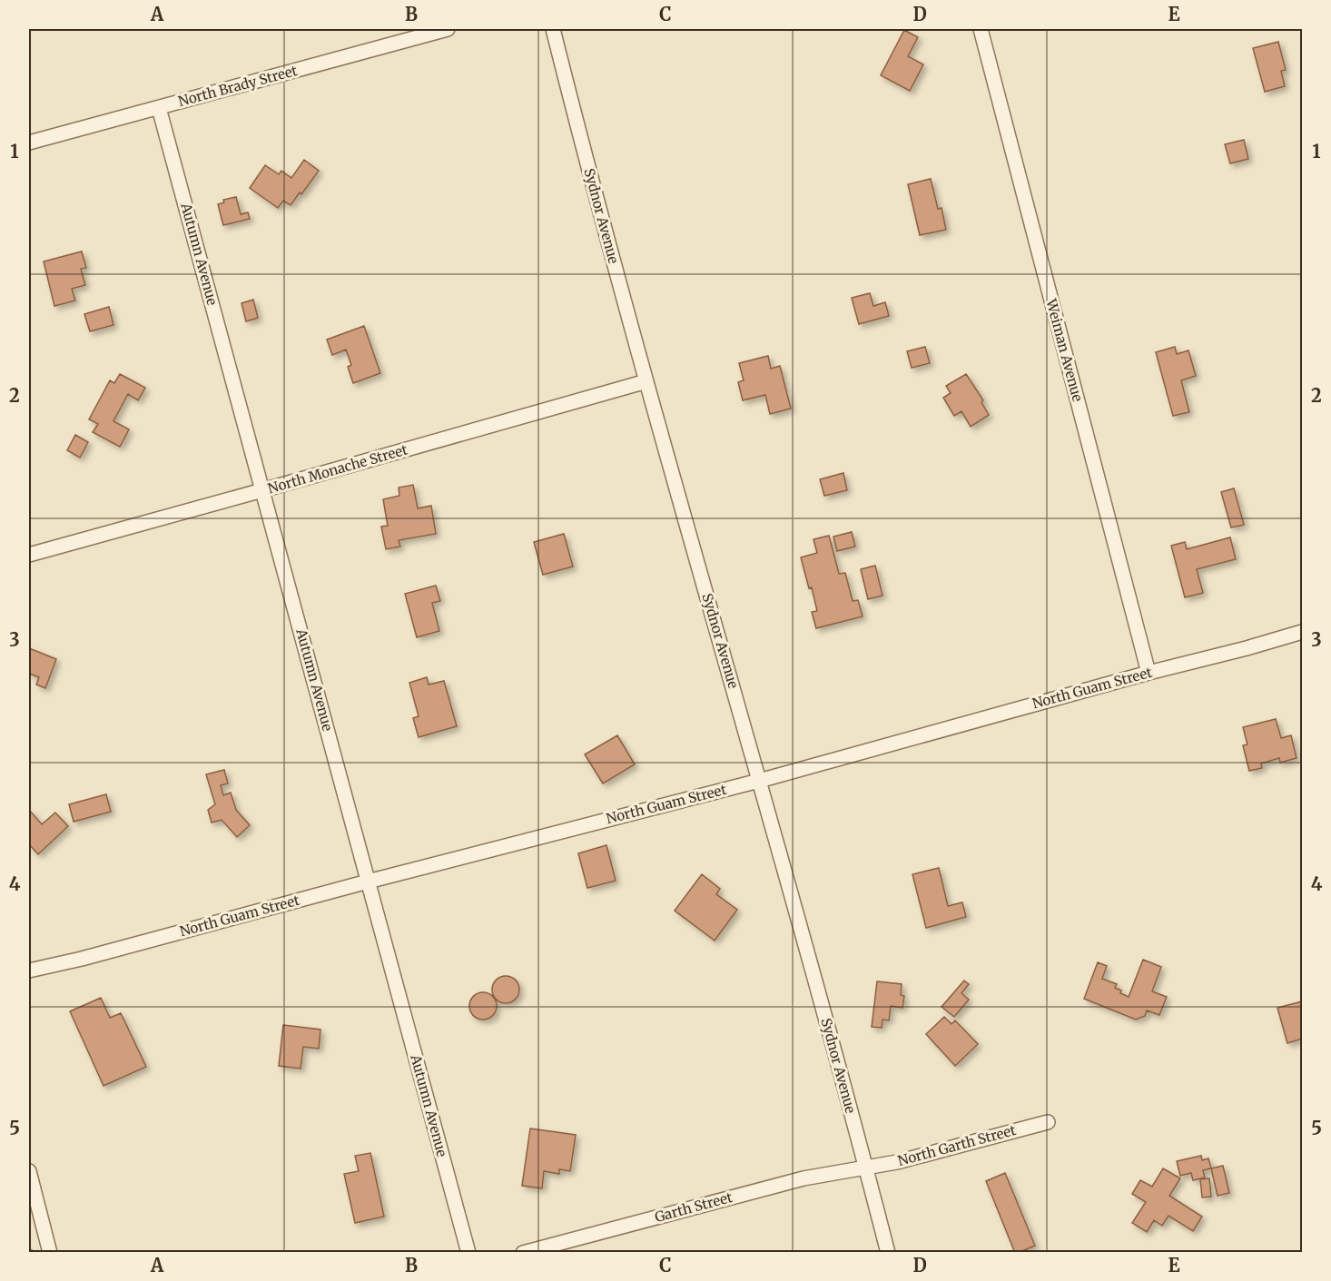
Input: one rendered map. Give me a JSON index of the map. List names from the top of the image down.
{
  "streets": {
    "street": [
      "North Brady Street",
      "Sydnor Avenue",
      "Autumn Avenue",
      "Weiman Avenue",
      "North Monache Street",
      "North Guam Street",
      "North Garth Street",
      "Garth Street"
    ]
  },
  "crossings": [
    ["North Brady Street", "Autumn Avenue"],
    ["Sydnor Avenue", "North Monache Street"],
    ["Sydnor Avenue", "North Guam Street"],
    ["Sydnor Avenue", "North Garth Street"],
    ["Sydnor Avenue", "Garth Street"],
    ["Autumn Avenue", "North Monache Street"],
    ["Autumn Avenue", "North Guam Street"],
    ["Weiman Avenue", "North Guam Street"],
    ["North Garth Street", "Garth Street"]
  ],
  "grid": {
    "columns": [
      "A",
      "B",
      "C",
      "D",
      "E"
    ],
    "rows": [
      "1",
      "2",
      "3",
      "4",
      "5"
    ]
  }
}
